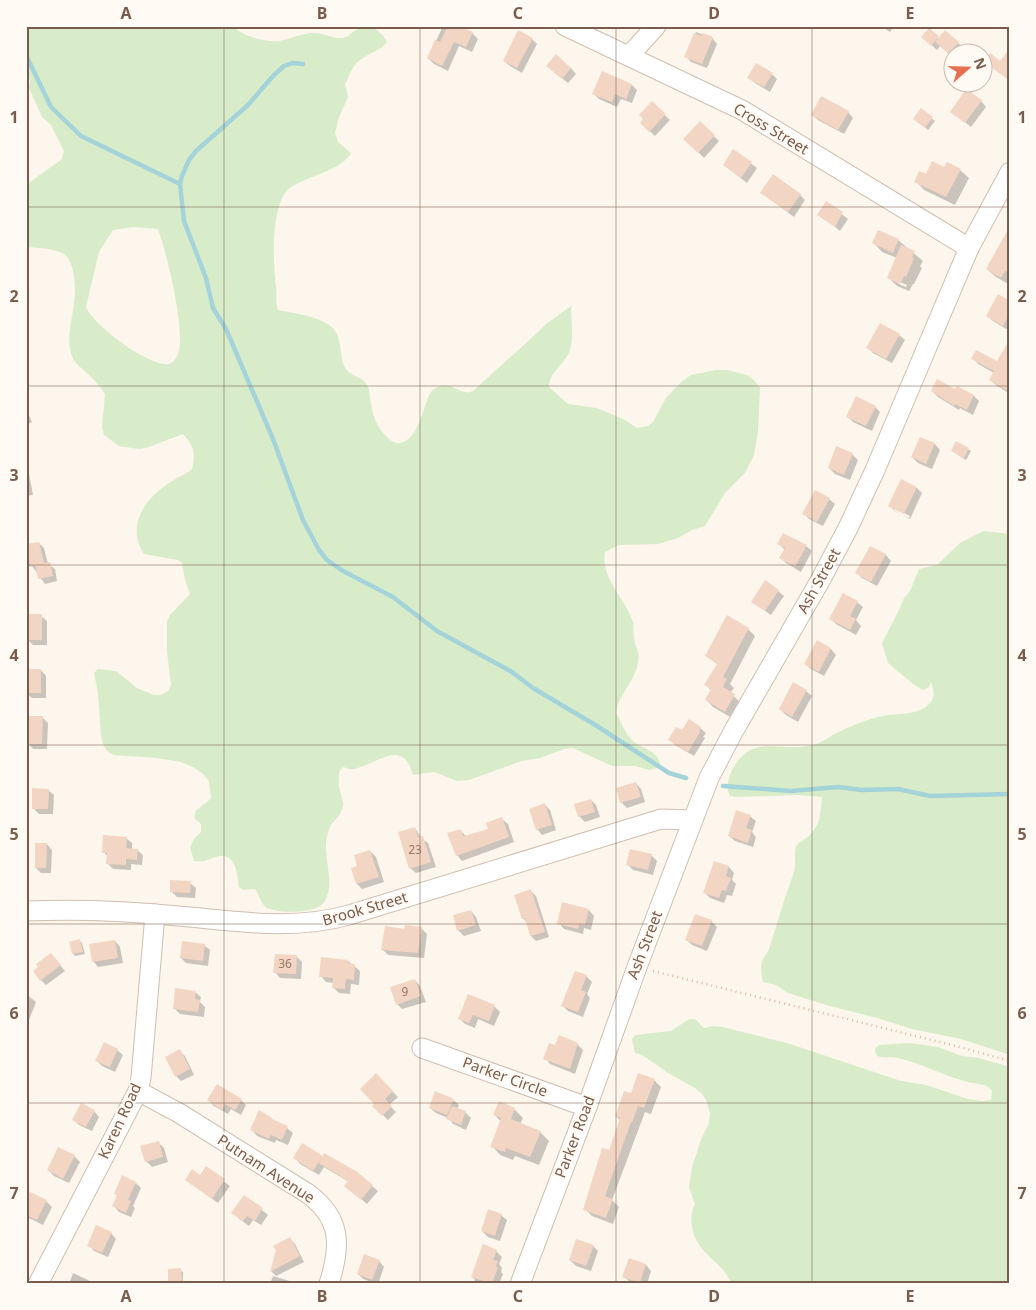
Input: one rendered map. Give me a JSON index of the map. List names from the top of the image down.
{
  "streets": {
    "street": [
      "Cross Street",
      "Ash Street",
      "Brook Street",
      "Parker Circle",
      "Karen Road",
      "Parker Road",
      "Putnam Avenue"
    ]
  },
  "crossings": [
    ["Cross Street", "Ash Street"],
    ["Ash Street", "Brook Street"],
    ["Ash Street", "Parker Road"],
    ["Brook Street", "Karen Road"],
    ["Parker Circle", "Parker Road"],
    ["Karen Road", "Putnam Avenue"]
  ],
  "house_numbers": ["23", "36", "9"],
  "north": "right",
  "grid": {
    "columns": [
      "A",
      "B",
      "C",
      "D",
      "E"
    ],
    "rows": [
      "1",
      "2",
      "3",
      "4",
      "5",
      "6",
      "7"
    ]
  }
}
